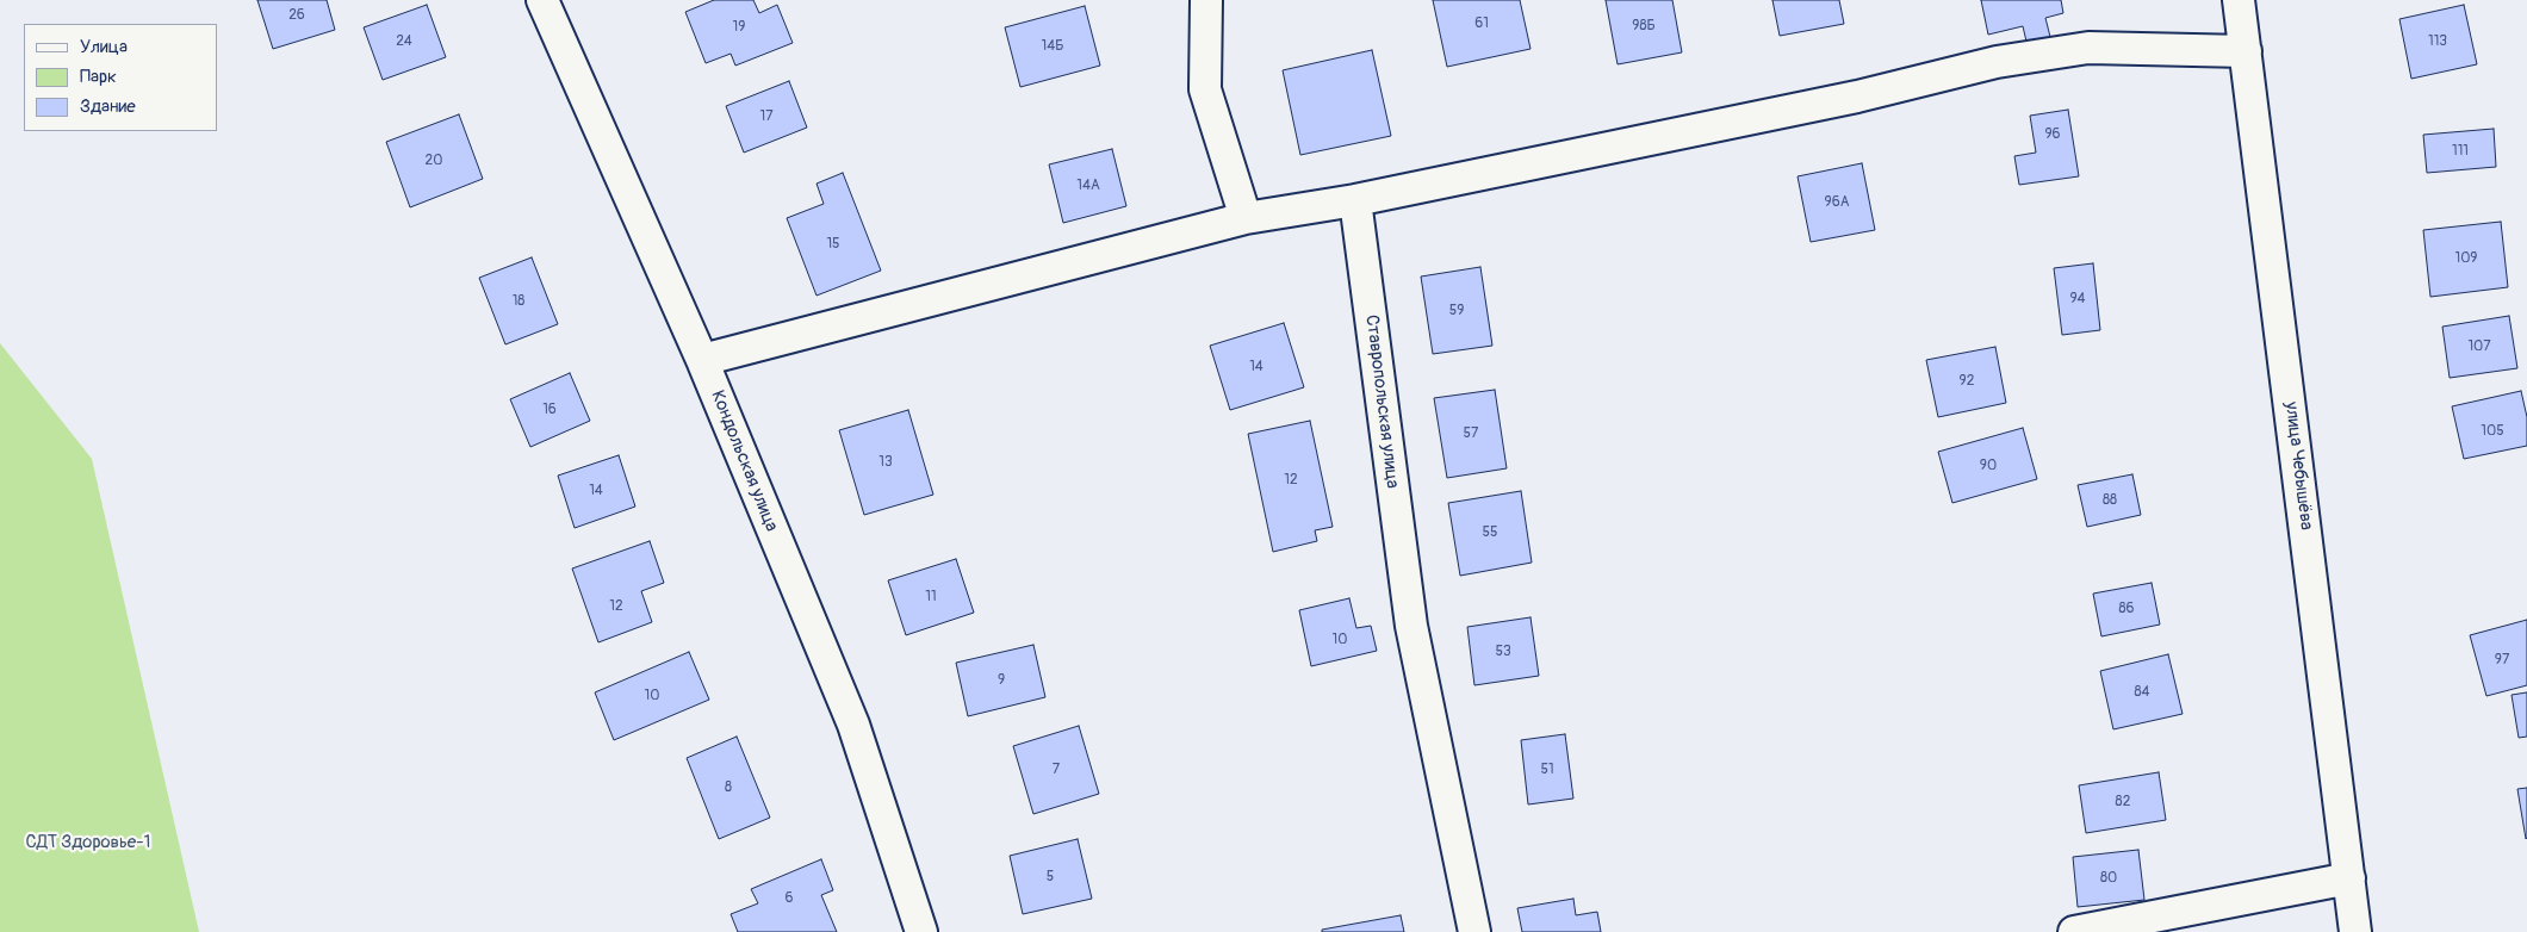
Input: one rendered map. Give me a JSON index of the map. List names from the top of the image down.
{
  "streets": {
    "street": ["Ставропольская улица", "Кондольская улица", "улица Чебышёва"]
  },
  "parks": ["СДТ Здоровье-1"],
  "house_numbers": [
    "26",
    "61",
    "98Б",
    "19",
    "24",
    "113",
    "14Б",
    "17",
    "96",
    "111",
    "20",
    "14А",
    "96А",
    "15",
    "109",
    "94",
    "18",
    "59",
    "107",
    "14",
    "92",
    "16",
    "105",
    "57",
    "13",
    "90",
    "12",
    "14",
    "88",
    "55",
    "11",
    "12",
    "86",
    "10",
    "53",
    "97",
    "9",
    "84",
    "10",
    "7",
    "51",
    "8",
    "82",
    "5",
    "80",
    "6"
  ],
  "legend": ["Улица", "Парк", "Здание"]
}
